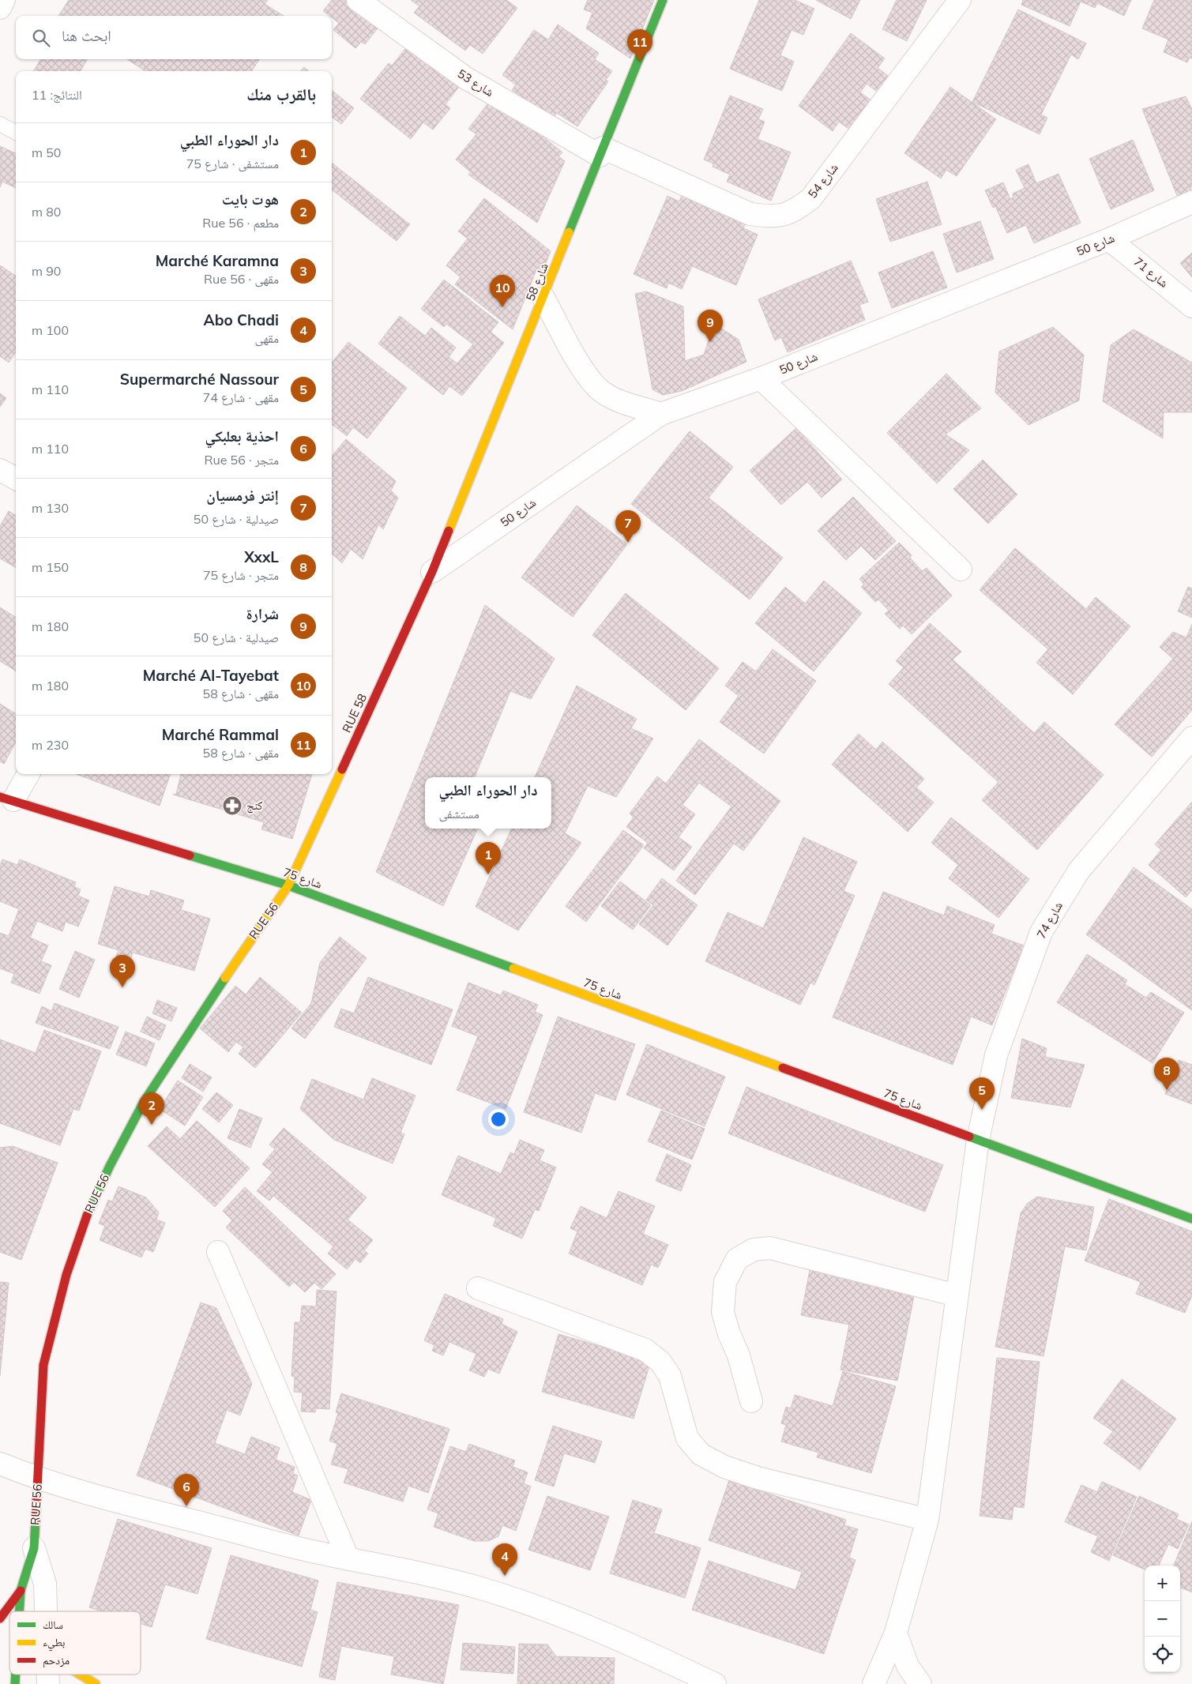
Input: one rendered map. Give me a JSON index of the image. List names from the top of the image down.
{
  "streets": {
    "main road": [
      "شارع 58",
      "RUE 58",
      "شارع 75",
      "RUE 56"
    ],
    "street": [
      "شارع 53",
      "شارع 54",
      "شارع 50",
      "شارع 71",
      "شارع 74"
    ]
  },
  "crossings": [
    ["شارع 53", "شارع 54"],
    ["شارع 53", "شارع 58"],
    ["شارع 54", "شارع 58"],
    ["شارع 50", "شارع 71"],
    ["شارع 50", "شارع 58"],
    ["شارع 50", "RUE 58"],
    ["شارع 58", "RUE 58"],
    ["RUE 58", "شارع 75"],
    ["RUE 58", "RUE 56"],
    ["شارع 75", "شارع 74"],
    ["شارع 75", "RUE 56"]
  ],
  "places": {
    "pharmacy": ["كنج"]
  },
  "legend": ["سالك", "بطيء", "مزدحم"],
  "page": {
    "search": "ابحث هنا",
    "pins": [
      "11",
      "10",
      "9",
      "7",
      "1",
      "3",
      "8",
      "5",
      "2",
      "6",
      "4"
    ],
    "heading": ["بالقرب منك", "النتائج: 11"],
    "list": [
      {
        "mark": "1",
        "name": "دار الحوراء الطبي",
        "note": "مستشفى · شارع 75",
        "value": "50 m"
      },
      {
        "mark": "2",
        "name": "هوت بايت",
        "note": "مطعم · Rue 56",
        "value": "80 m"
      },
      {
        "mark": "3",
        "name": "Marché Karamna",
        "note": "مقهى · Rue 56",
        "value": "90 m"
      },
      {
        "mark": "4",
        "name": "Abo Chadi",
        "note": "مقهى",
        "value": "100 m"
      },
      {
        "mark": "5",
        "name": "Supermarché Nassour",
        "note": "مقهى · شارع 74",
        "value": "110 m"
      },
      {
        "mark": "6",
        "name": "احذية بعلبكي",
        "note": "متجر · Rue 56",
        "value": "110 m"
      },
      {
        "mark": "7",
        "name": "إنتر فرمسيان",
        "note": "صيدلية · شارع 50",
        "value": "130 m"
      },
      {
        "mark": "8",
        "name": "XxxL",
        "note": "متجر · شارع 75",
        "value": "150 m"
      },
      {
        "mark": "9",
        "name": "شرارة",
        "note": "صيدلية · شارع 50",
        "value": "180 m"
      },
      {
        "mark": "10",
        "name": "Marché Al-Tayebat",
        "note": "مقهى · شارع 58",
        "value": "180 m"
      },
      {
        "mark": "11",
        "name": "Marché Rammal",
        "note": "مقهى · شارع 58",
        "value": "230 m"
      }
    ],
    "popup": ["دار الحوراء الطبي", "مستشفى"],
    "map_buttons": ["+", "−"]
  }
}
